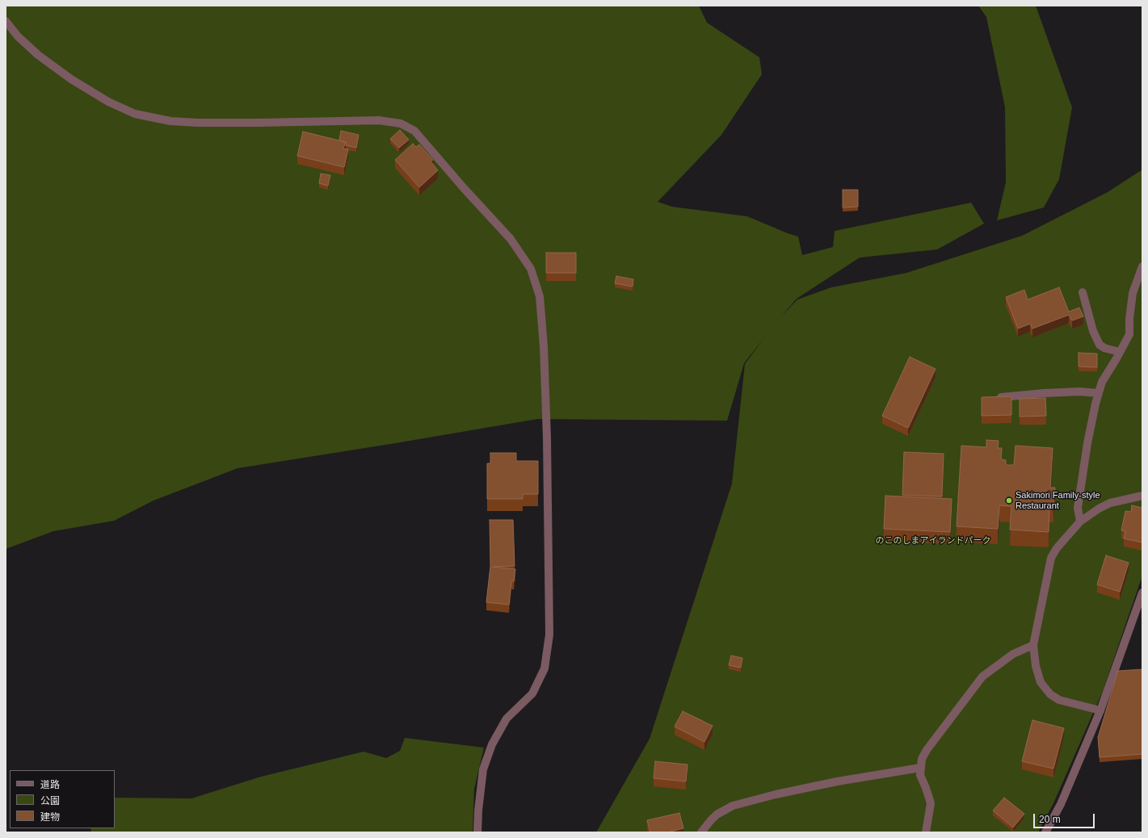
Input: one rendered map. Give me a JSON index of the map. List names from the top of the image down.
{
  "parks": ["のこのしまアイランドパーク"],
  "places": ["Sakimori Family-style Restaurant"],
  "legend": ["道路", "公園", "建物"],
  "scale_bar": "20 m"
}
